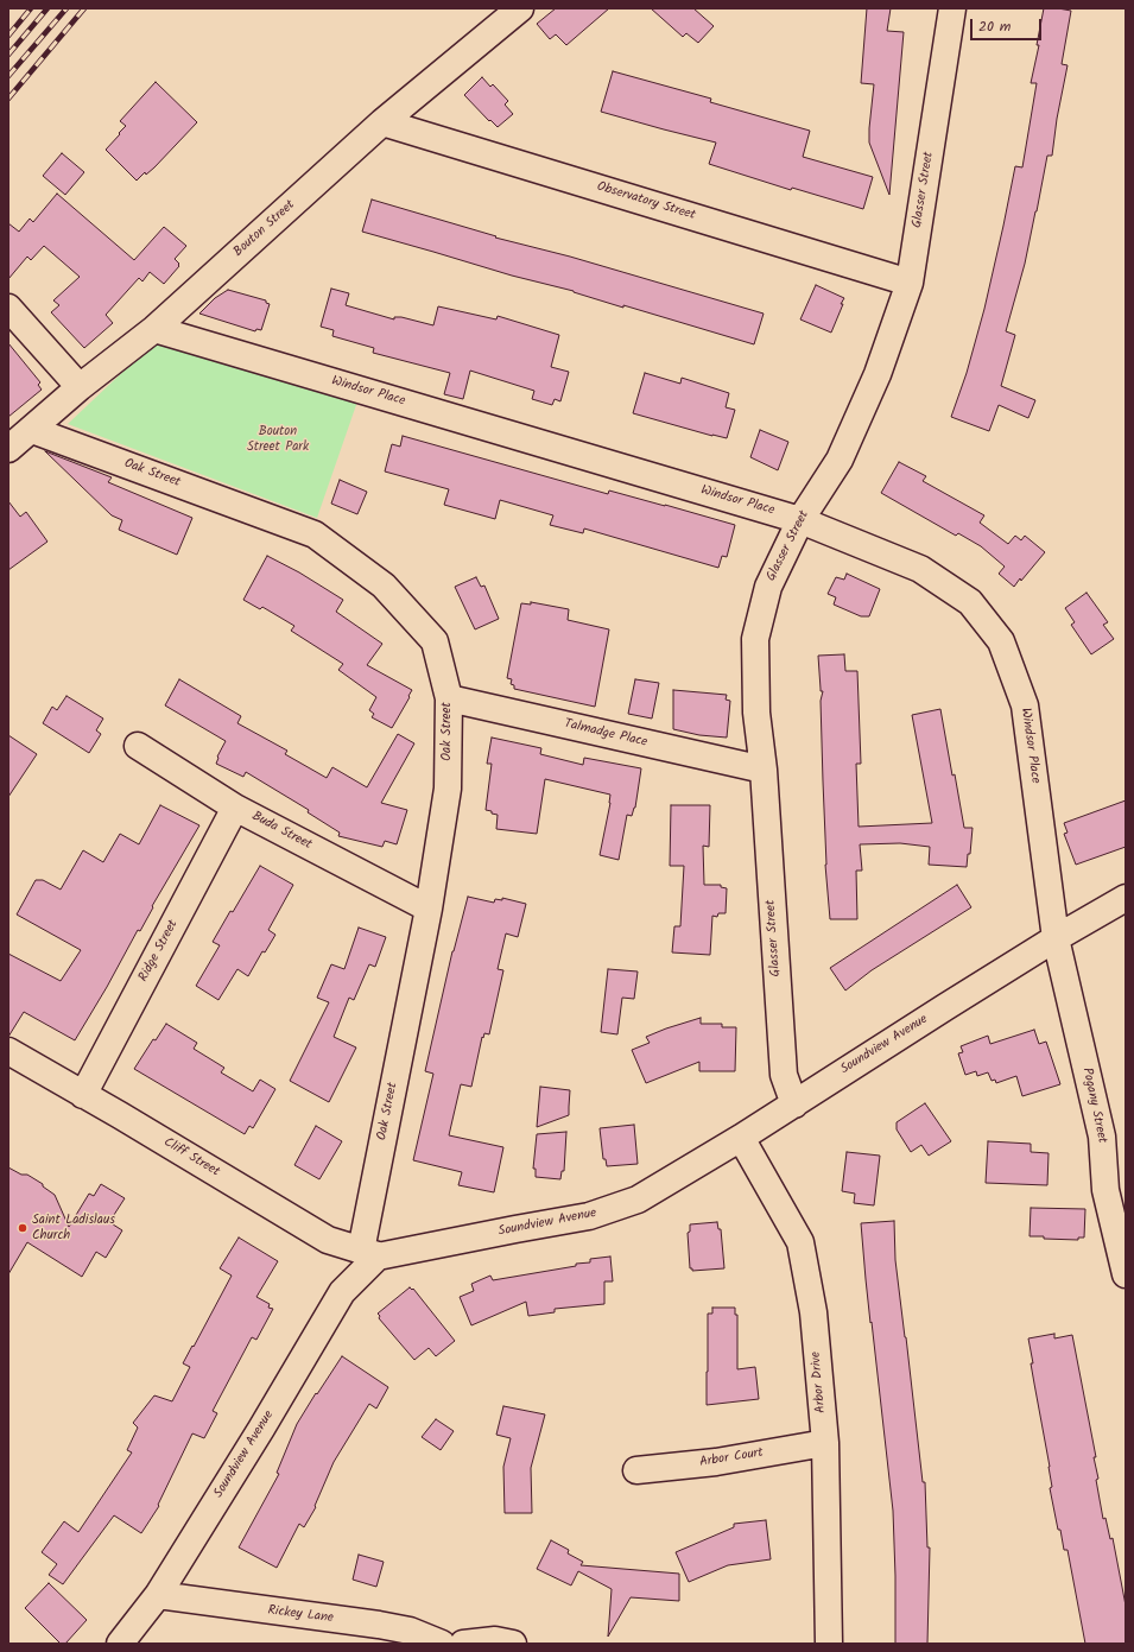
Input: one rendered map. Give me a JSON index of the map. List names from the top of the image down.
{
  "streets": {
    "street": [
      "Glasser Street",
      "Observatory Street",
      "Bouton Street",
      "Windsor Place",
      "Oak Street",
      "Talmadge Place",
      "Buda Street",
      "Ridge Street",
      "Soundview Avenue",
      "Pogany Street",
      "Cliff Street",
      "Arbor Drive",
      "Arbor Court",
      "Rickey Lane"
    ]
  },
  "crossings": [
    ["Glasser Street", "Observatory Street"],
    ["Glasser Street", "Windsor Place"],
    ["Glasser Street", "Talmadge Place"],
    ["Glasser Street", "Soundview Avenue"],
    ["Observatory Street", "Bouton Street"],
    ["Bouton Street", "Windsor Place"],
    ["Bouton Street", "Oak Street"],
    ["Windsor Place", "Soundview Avenue"],
    ["Windsor Place", "Pogany Street"],
    ["Oak Street", "Talmadge Place"],
    ["Oak Street", "Buda Street"],
    ["Oak Street", "Soundview Avenue"],
    ["Oak Street", "Cliff Street"],
    ["Buda Street", "Ridge Street"],
    ["Ridge Street", "Cliff Street"],
    ["Soundview Avenue", "Pogany Street"],
    ["Soundview Avenue", "Cliff Street"],
    ["Soundview Avenue", "Arbor Drive"],
    ["Soundview Avenue", "Rickey Lane"],
    ["Arbor Drive", "Arbor Court"]
  ],
  "parks": ["Bouton Street Park"],
  "places": ["Saint Ladislaus Church"],
  "scale_bar": "20 m"
}
